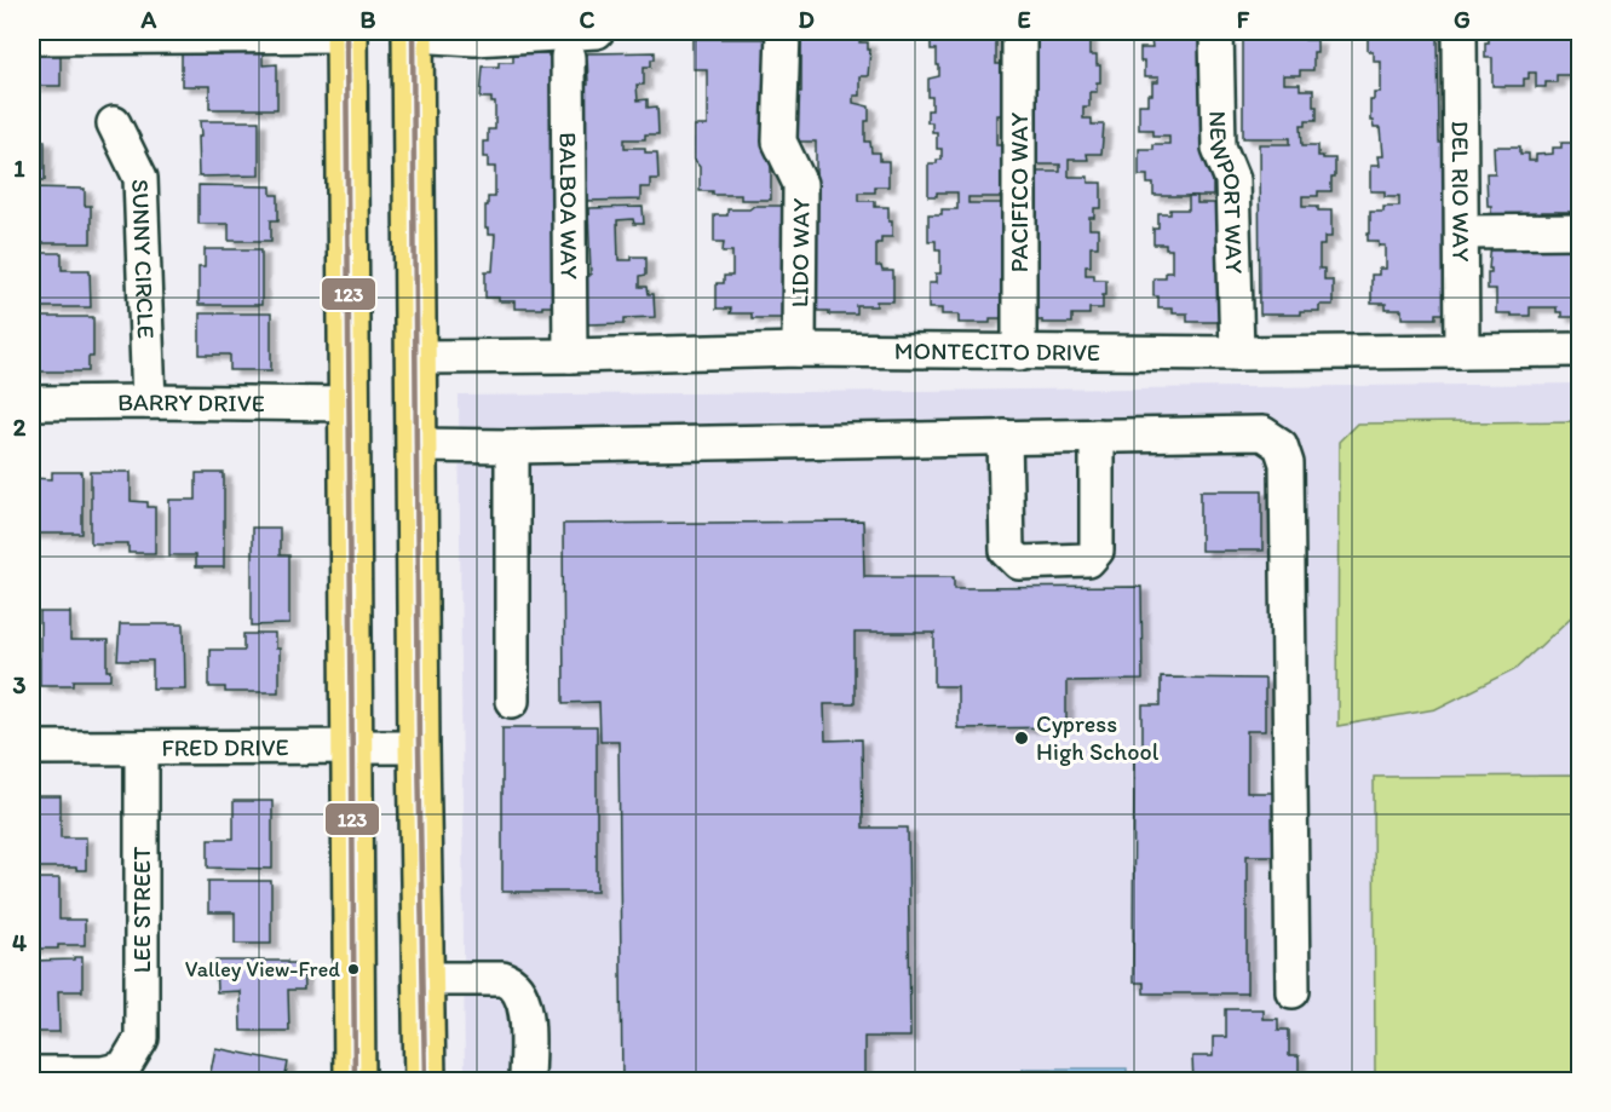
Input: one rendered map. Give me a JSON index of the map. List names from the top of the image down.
{
  "streets": {
    "street": [
      "DEL RIO WAY",
      "PACIFICO WAY",
      "NEWPORT WAY",
      "BALBOA WAY",
      "LIDO WAY",
      "SUNNY CIRCLE",
      "MONTECITO DRIVE",
      "BARRY DRIVE",
      "FRED DRIVE",
      "LEE STREET"
    ]
  },
  "crossings": [
    ["DEL RIO WAY", "MONTECITO DRIVE"],
    ["PACIFICO WAY", "MONTECITO DRIVE"],
    ["NEWPORT WAY", "MONTECITO DRIVE"],
    ["BALBOA WAY", "MONTECITO DRIVE"],
    ["LIDO WAY", "MONTECITO DRIVE"],
    ["SUNNY CIRCLE", "BARRY DRIVE"],
    ["FRED DRIVE", "LEE STREET"]
  ],
  "places": ["Cypress High School", "Valley View-Fred"],
  "lines": ["transit line 123"],
  "grid": {
    "columns": [
      "A",
      "B",
      "C",
      "D",
      "E",
      "F",
      "G"
    ],
    "rows": [
      "1",
      "2",
      "3",
      "4"
    ]
  }
}
